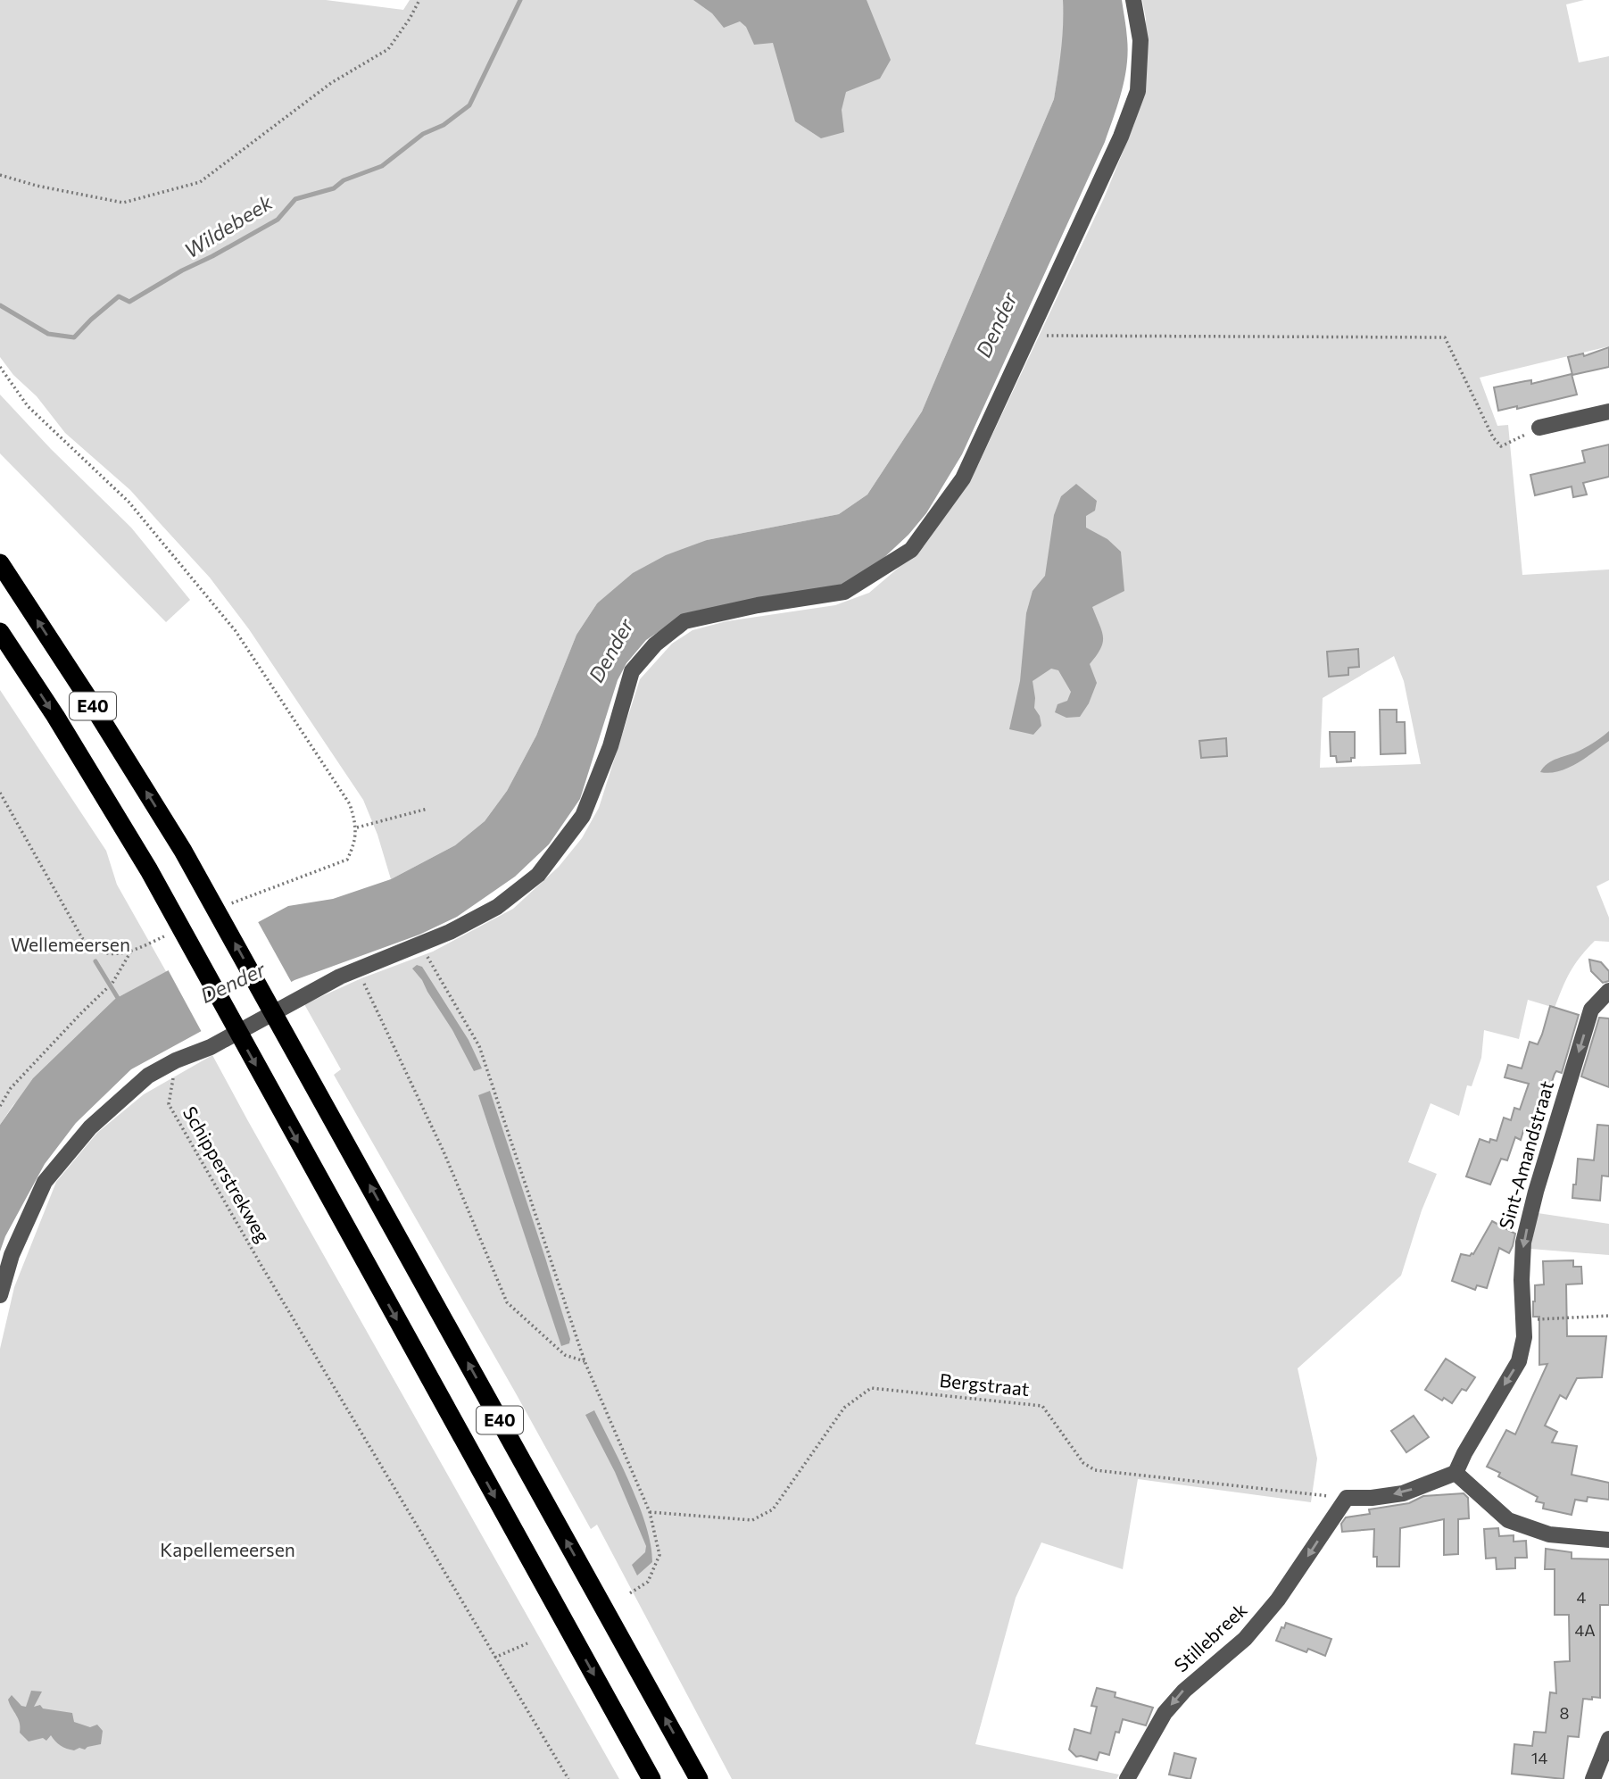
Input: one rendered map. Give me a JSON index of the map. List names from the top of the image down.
{
  "streets": {
    "highway": ["E40"],
    "street": ["Sint-Amandstraat", "Stillebreek"],
    "path": ["Schipperstrekweg", "Bergstraat"]
  },
  "crossings": [
    ["Bergstraat", "Stillebreek"]
  ],
  "one_way": ["Sint-Amandstraat", "Stillebreek"],
  "water": ["Wildebeek", "Dender"],
  "parks": ["Wellemeersen", "Kapellemeersen"],
  "house_numbers": [
    "4",
    "4A",
    "8",
    "14"
  ]
}
